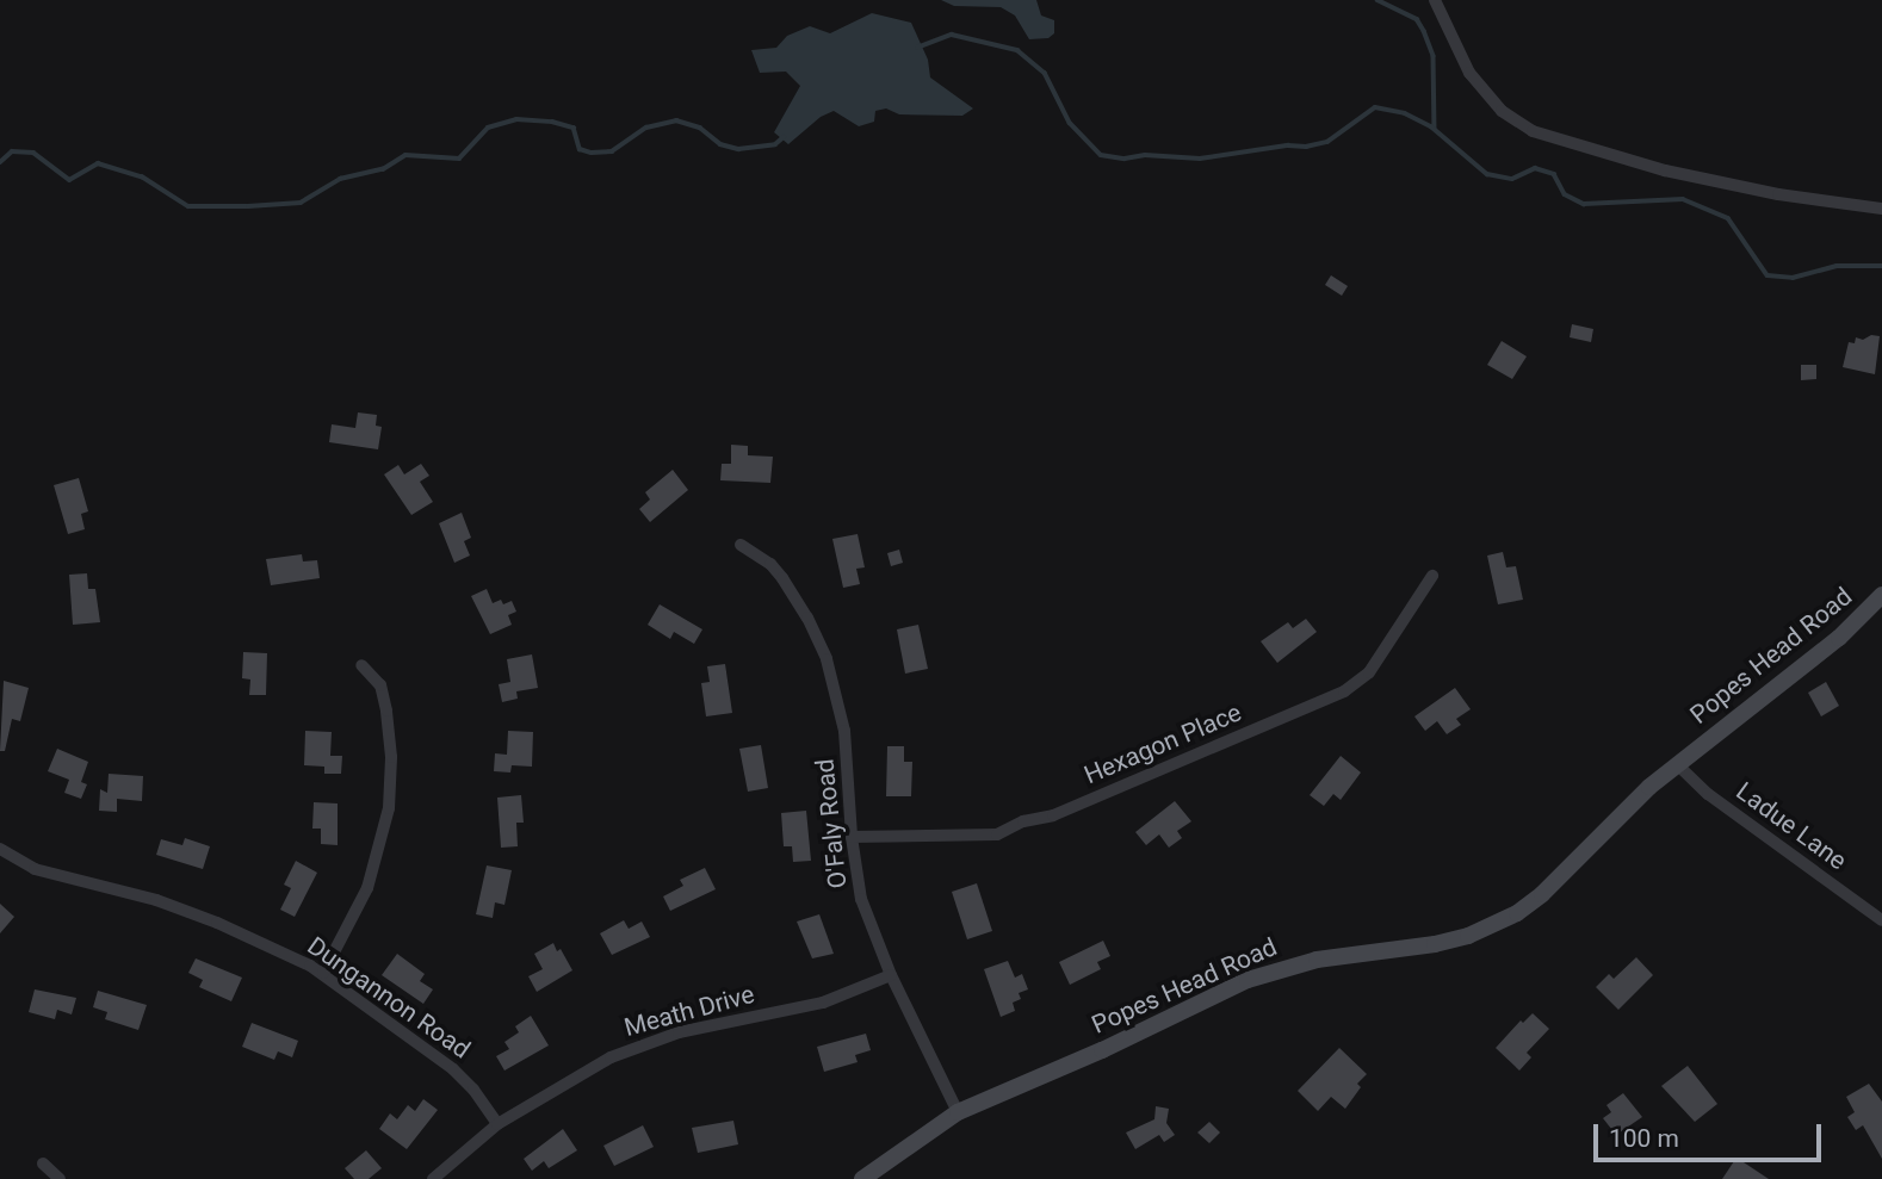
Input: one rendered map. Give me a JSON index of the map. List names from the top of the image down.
{
  "streets": {
    "street": [
      "Popes Head Road",
      "Hexagon Place",
      "O'Faly Road",
      "Ladue Lane",
      "Dungannon Road",
      "Meath Drive"
    ]
  },
  "crossings": [
    ["Popes Head Road", "O'Faly Road"],
    ["Popes Head Road", "Ladue Lane"],
    ["Hexagon Place", "O'Faly Road"],
    ["O'Faly Road", "Meath Drive"],
    ["Dungannon Road", "Meath Drive"]
  ],
  "scale_bar": "100 m"
}
